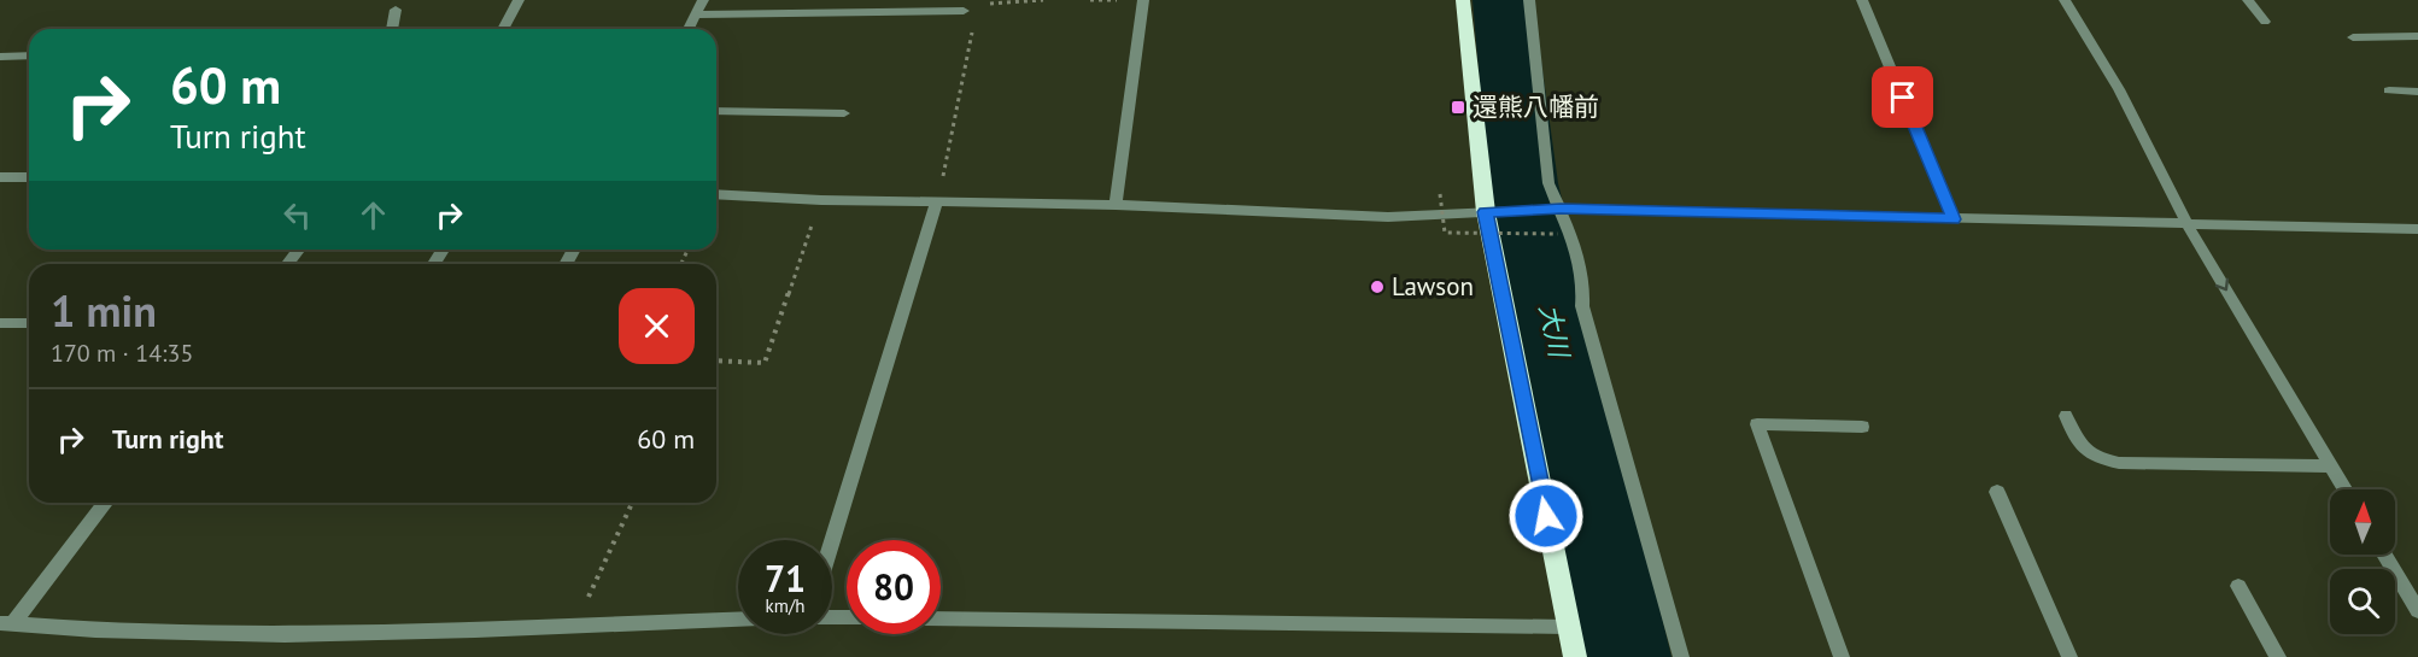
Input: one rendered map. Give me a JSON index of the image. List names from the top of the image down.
{
  "water": ["大川"],
  "places": {
    "transit": ["還熊八幡前"],
    "other": ["Lawson"]
  },
  "north": "top",
  "page": {
    "turn": ["60 m", "Turn right"],
    "heading": ["1 min", "170 m · 14:35"],
    "list": [
      {
        "name": "Turn right",
        "value": "60 m"
      }
    ],
    "speed": "71 km/h",
    "limit": "80"
  }
}
